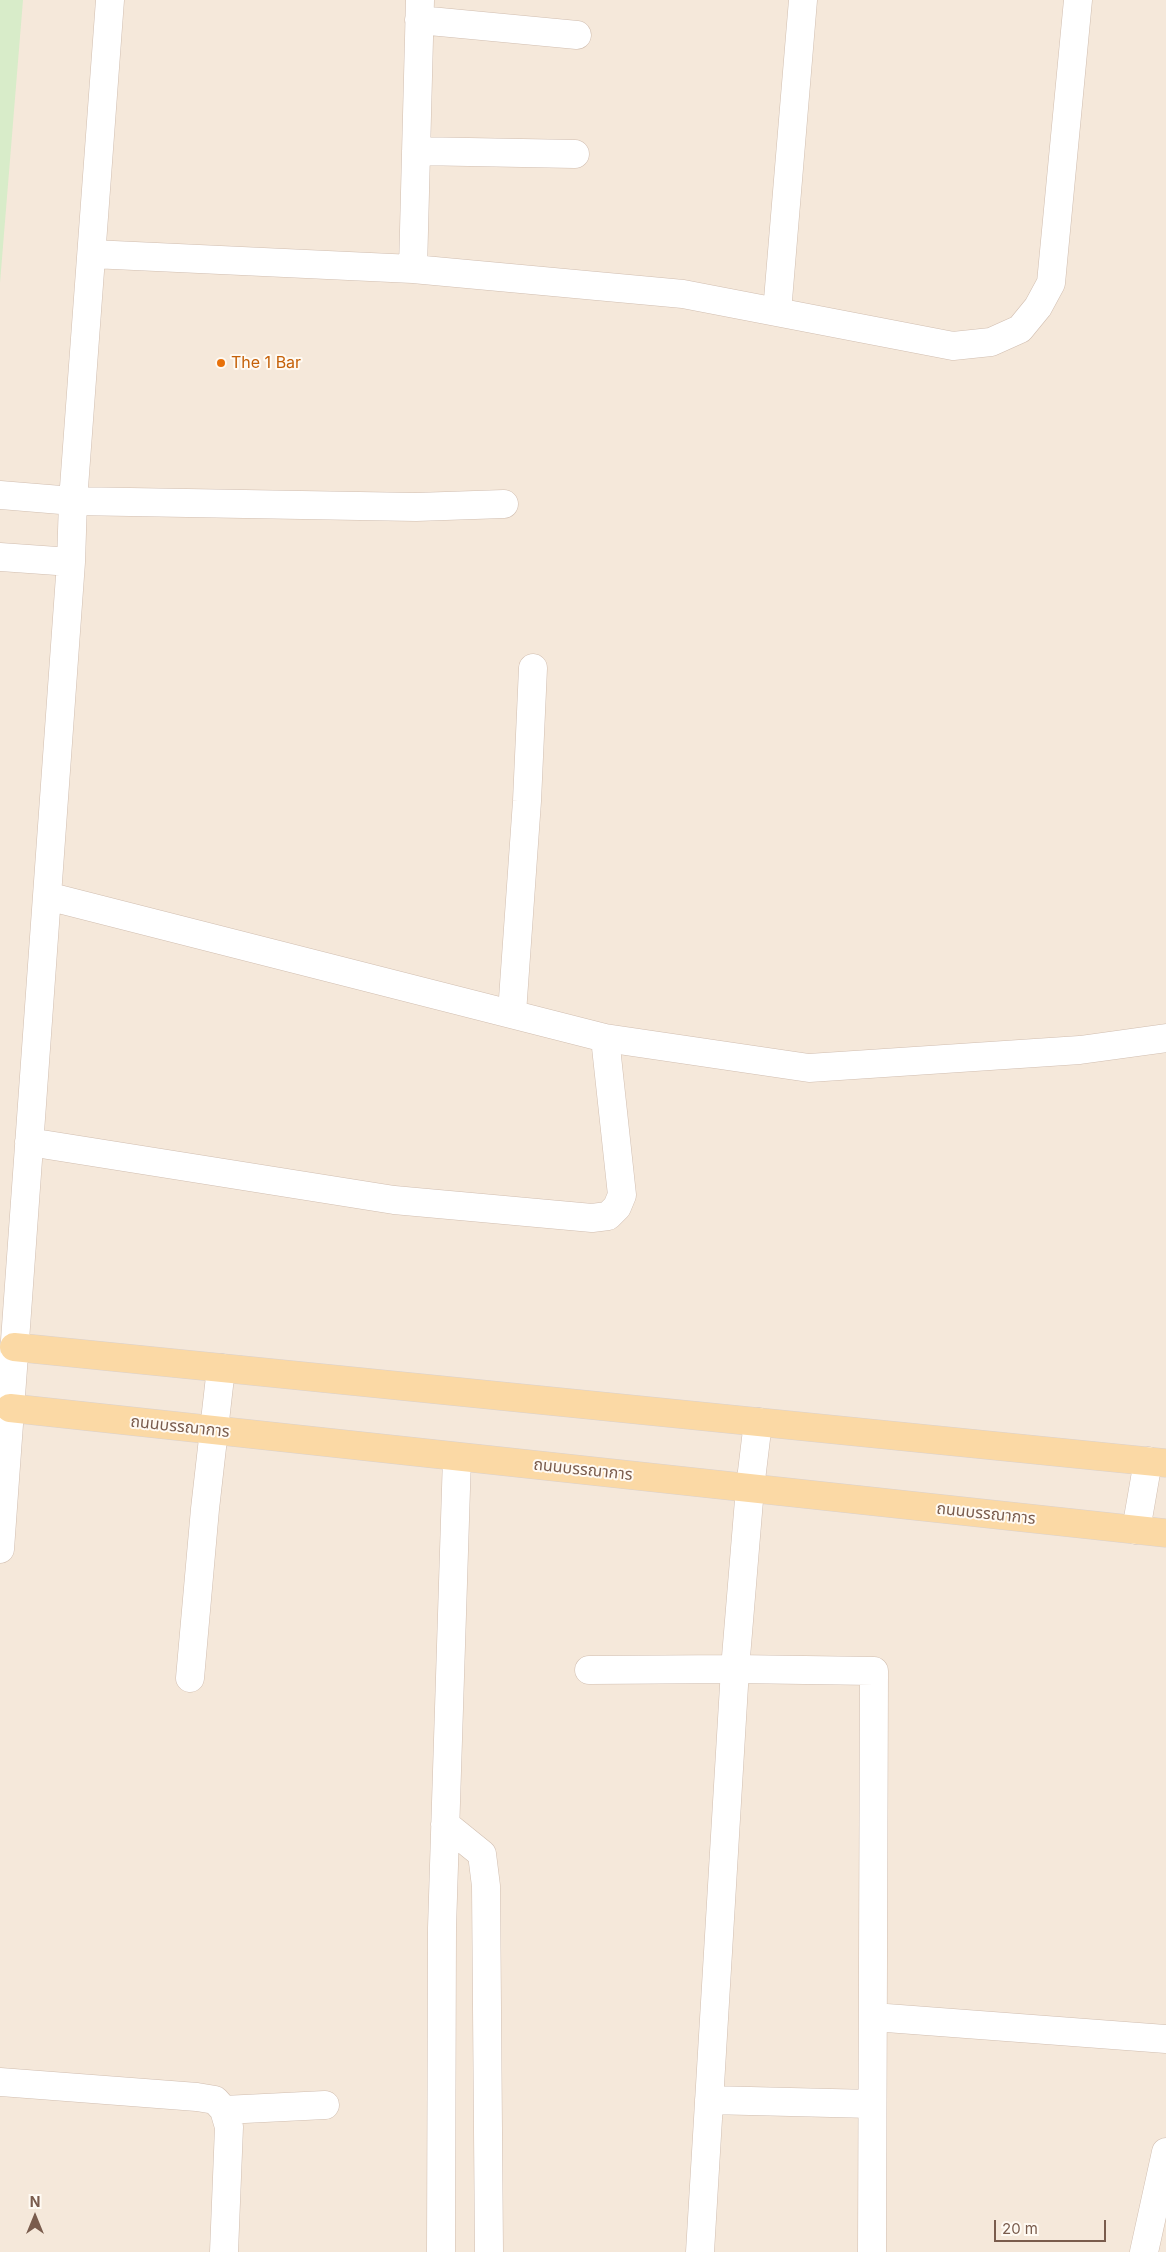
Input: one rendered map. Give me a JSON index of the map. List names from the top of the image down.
{
  "streets": {
    "main road": ["ถนนบรรณาการ"]
  },
  "places": ["The 1 Bar"],
  "scale_bar": "20 m",
  "north": "top"
}
